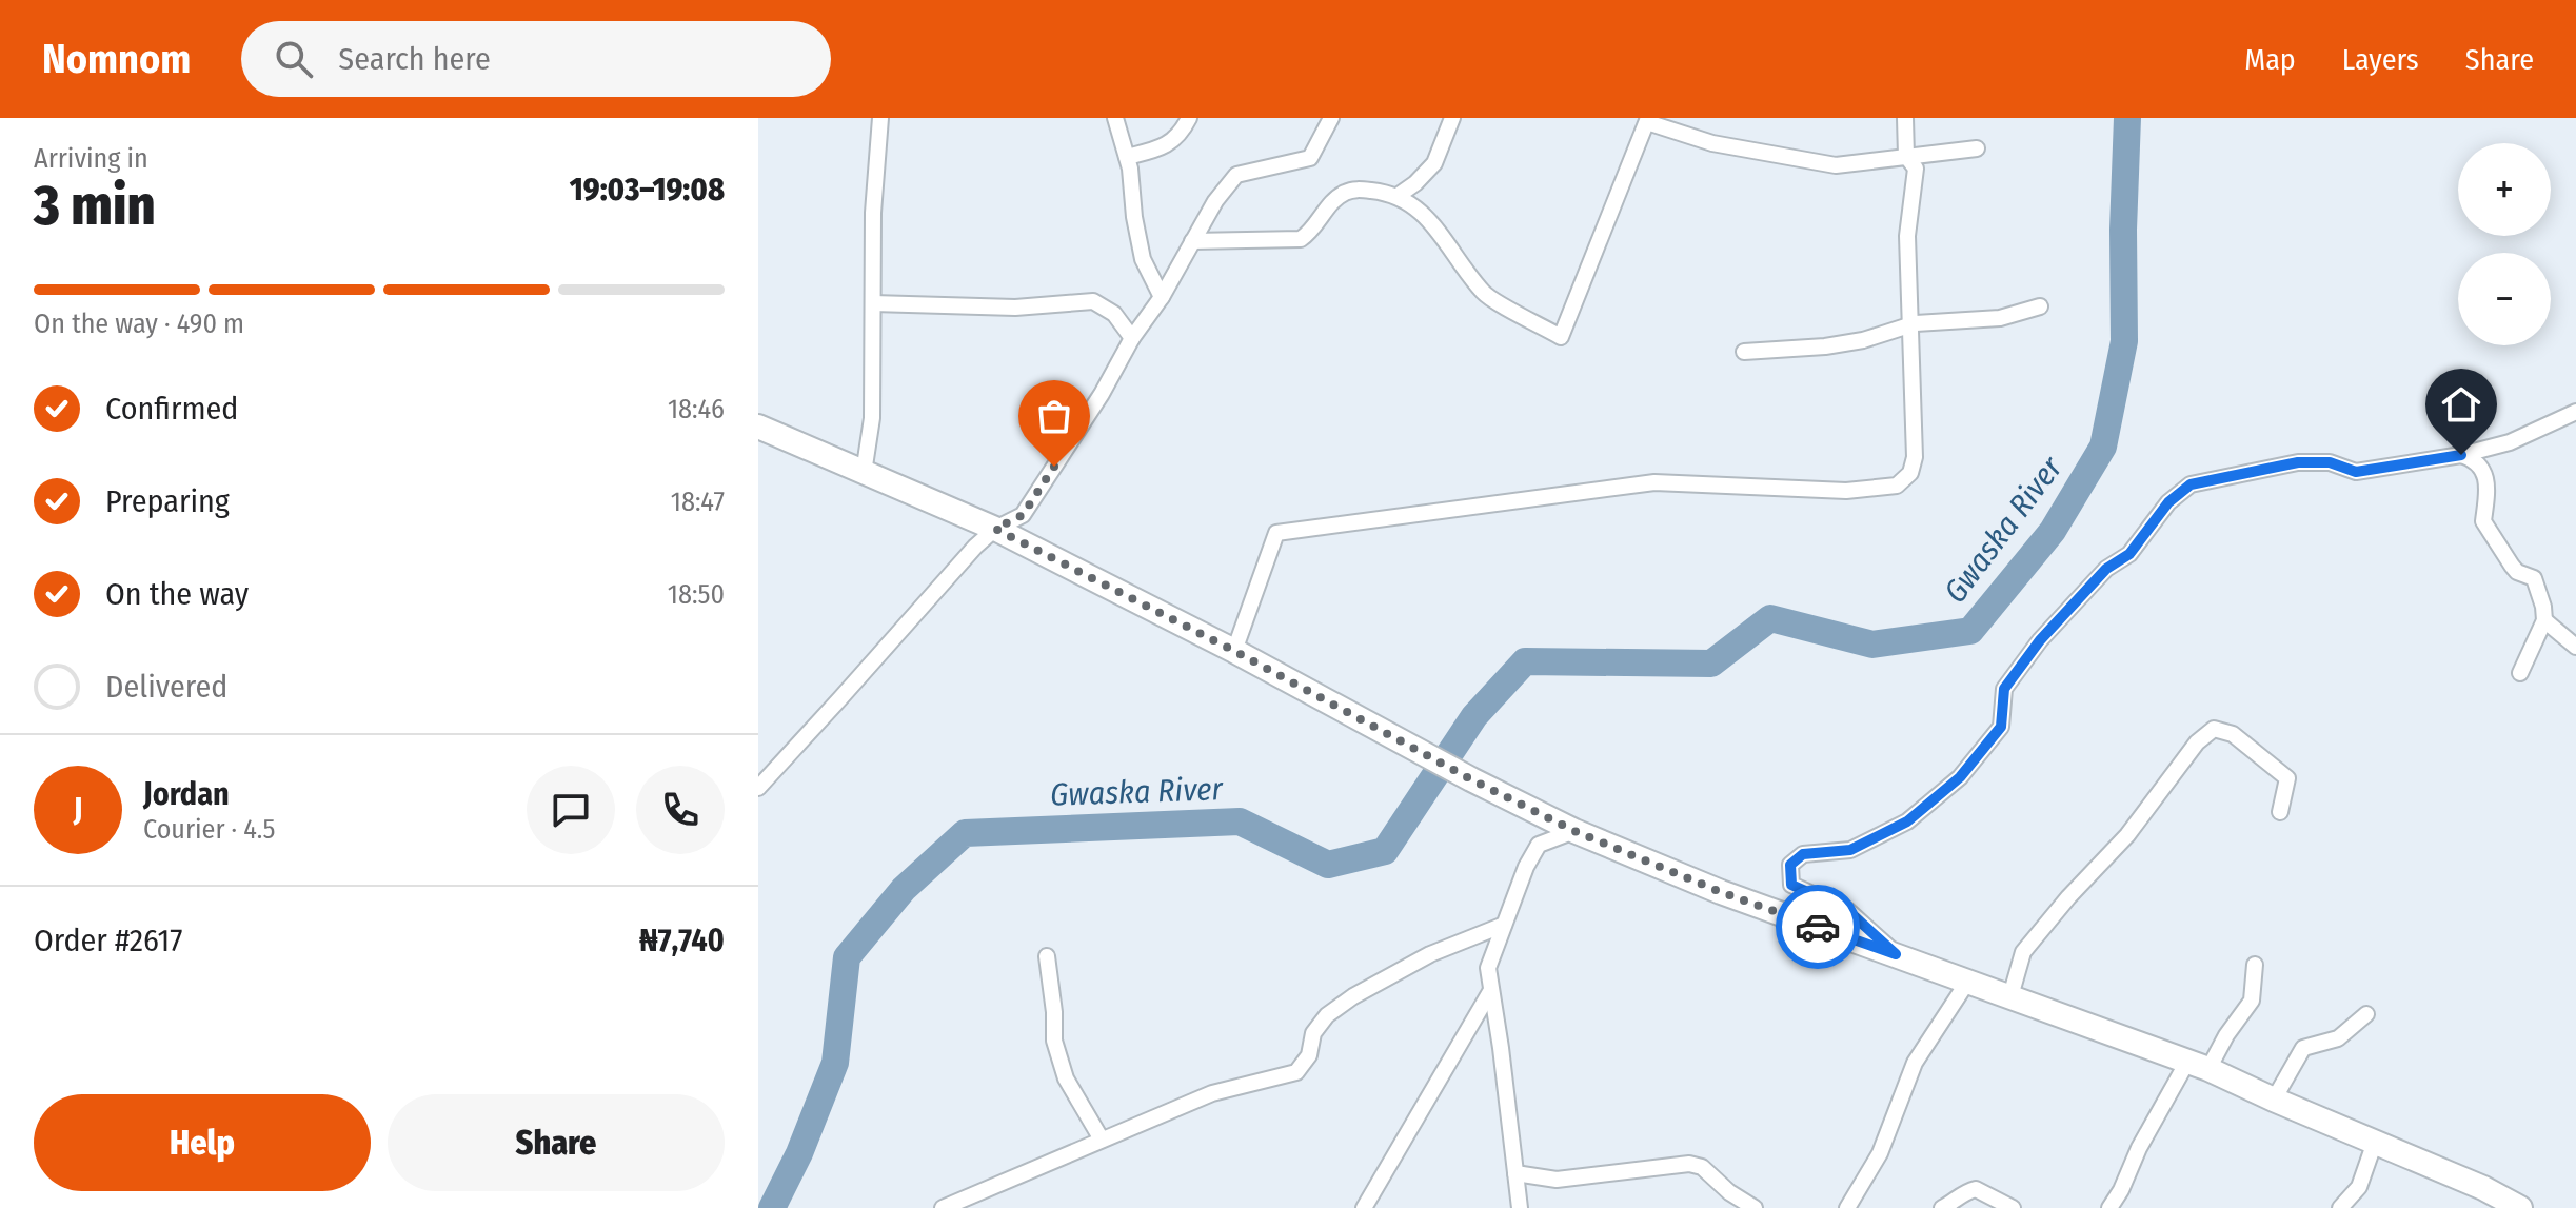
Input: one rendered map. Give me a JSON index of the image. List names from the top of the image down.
{
  "water": ["Gwaska River"],
  "page": {
    "header": "Nomnom",
    "search": "Search here",
    "nav": ["Map", "Layers", "Share"],
    "heading": ["3 min", "Arriving in", "19:03–19:08"],
    "panel": [
      "Jordan",
      "Courier · 4.5",
      "Order #2617",
      "₦7,740"
    ],
    "map_buttons": ["+", "−"],
    "bar": "On the way · 490 m",
    "list": [
      ["Confirmed", "18:46"],
      ["Preparing", "18:47"],
      ["On the way", "18:50"],
      "Delivered"
    ],
    "round": "J",
    "buttons": ["Help", "Share"]
  }
}
